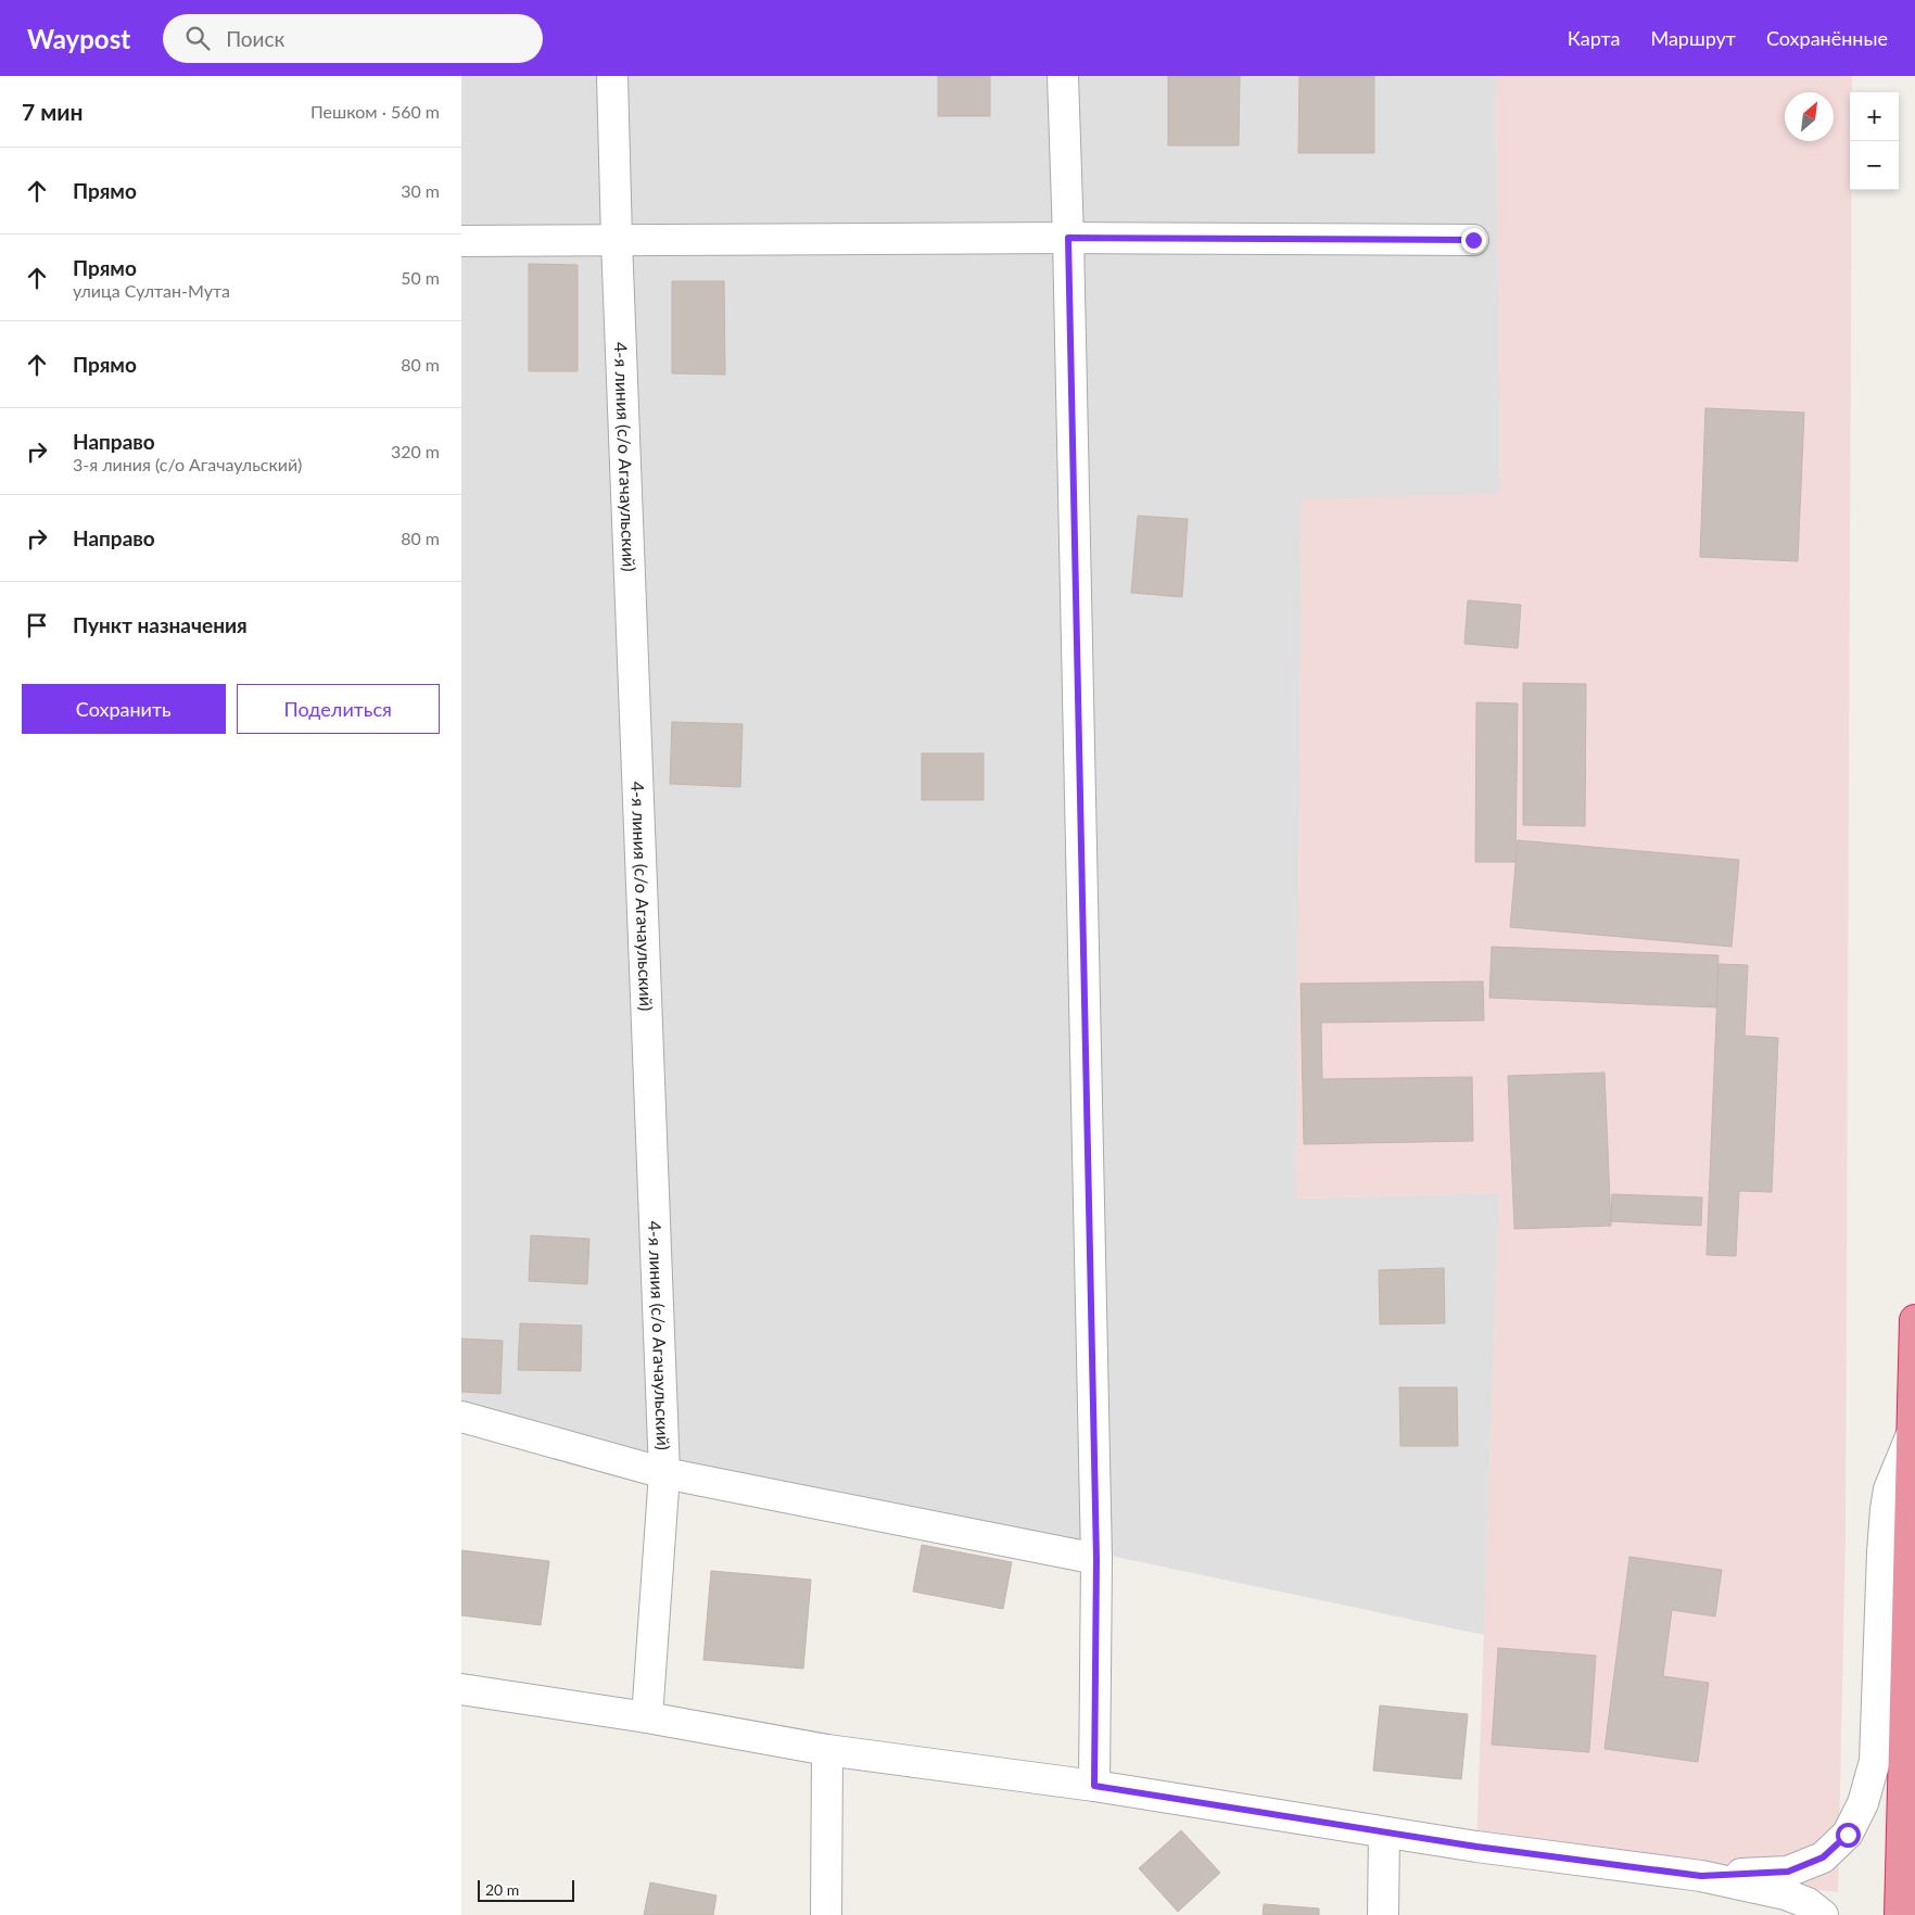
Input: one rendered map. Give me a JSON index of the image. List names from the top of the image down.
{
  "streets": {
    "street": ["4-я линия (с/о Агачаульский)"]
  },
  "scale_bar": "20 m",
  "north": "top right",
  "page": {
    "header": "Waypost",
    "search": "Поиск",
    "nav": ["Карта", "Маршрут", "Сохранённые"],
    "heading": ["7 мин", "Пешком · 560 m"],
    "map_buttons": ["+", "−"],
    "list": [
      ["Прямо", "30 m"],
      ["Прямо", "улица Султан-Мута", "50 m"],
      ["Прямо", "80 m"],
      ["Направо", "3-я линия (с/о Агачаульский)", "320 m"],
      ["Направо", "80 m"],
      "Пункт назначения"
    ],
    "buttons": ["Сохранить", "Поделиться"],
    "scale": "20 m"
  }
}
